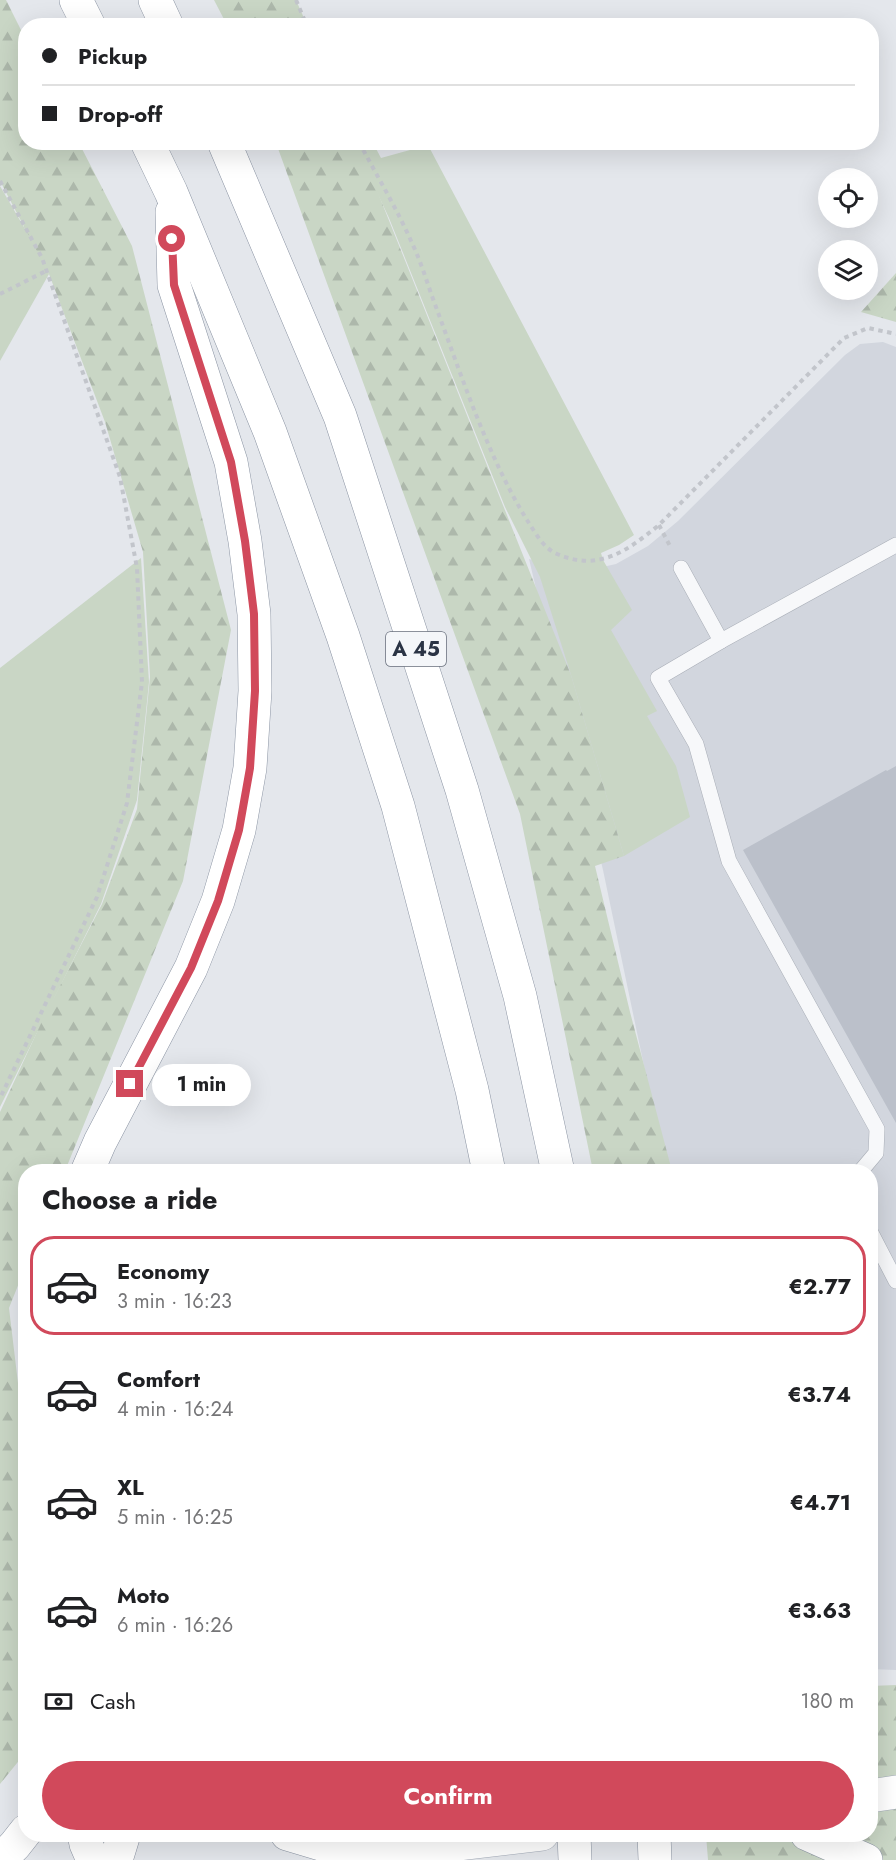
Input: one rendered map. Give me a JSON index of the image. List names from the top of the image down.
{
  "streets": {
    "main road": ["A 45"]
  },
  "page": {
    "banner": ["Pickup", "Drop-off"],
    "bubble": "1 min",
    "heading": "Choose a ride",
    "list": [
      {
        "name": "Economy",
        "note": "3 min · 16:23",
        "value": "€2.77"
      },
      {
        "name": "Comfort",
        "note": "4 min · 16:24",
        "value": "€3.74"
      },
      {
        "name": "XL",
        "note": "5 min · 16:25",
        "value": "€4.71"
      },
      {
        "name": "Moto",
        "note": "6 min · 16:26",
        "value": "€3.63"
      }
    ],
    "pay": ["Cash", "180 m"],
    "buttons": "Confirm"
  }
}
